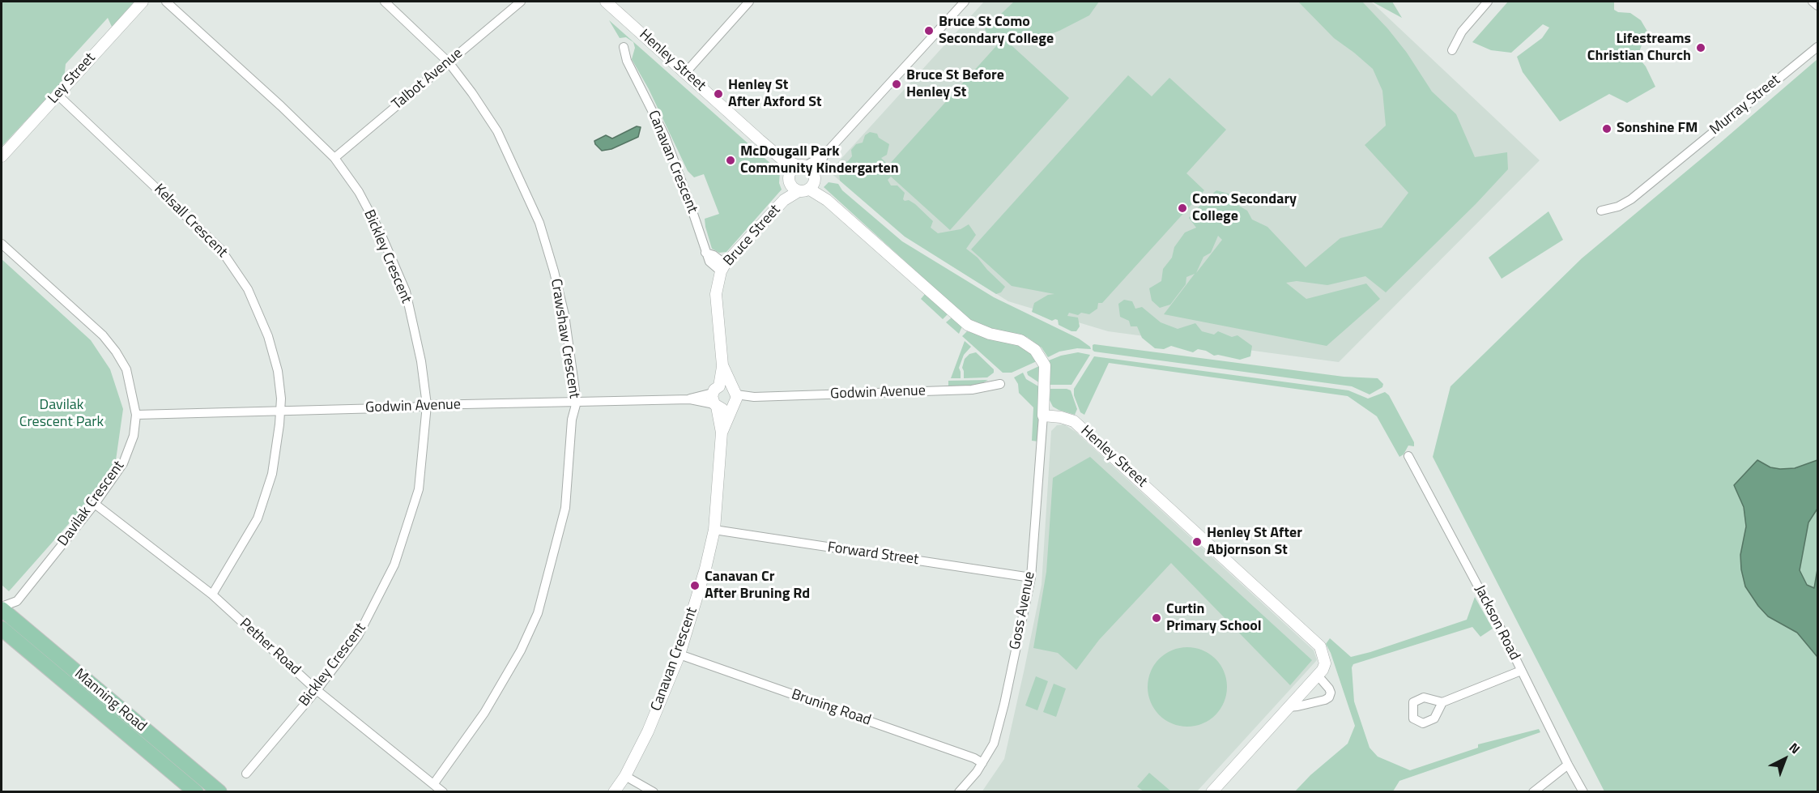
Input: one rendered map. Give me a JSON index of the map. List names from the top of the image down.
{
  "streets": {
    "main road": ["Manning Road"],
    "street": [
      "Henley Street",
      "Ley Street",
      "Talbot Avenue",
      "Murray Street",
      "Canavan Crescent",
      "Kelsall Crescent",
      "Bruce Street",
      "Bickley Crescent",
      "Crawshaw Crescent",
      "Godwin Avenue",
      "Davilak Crescent",
      "Forward Street",
      "Goss Avenue",
      "Jackson Road",
      "Pether Road",
      "Bruning Road"
    ]
  },
  "crossings": [
    ["Henley Street", "Bruce Street"],
    ["Henley Street", "Goss Avenue"],
    ["Ley Street", "Kelsall Crescent"],
    ["Talbot Avenue", "Bickley Crescent"],
    ["Talbot Avenue", "Crawshaw Crescent"],
    ["Canavan Crescent", "Bruce Street"],
    ["Canavan Crescent", "Godwin Avenue"],
    ["Canavan Crescent", "Forward Street"],
    ["Canavan Crescent", "Bruning Road"],
    ["Kelsall Crescent", "Godwin Avenue"],
    ["Kelsall Crescent", "Pether Road"],
    ["Bickley Crescent", "Godwin Avenue"],
    ["Bickley Crescent", "Pether Road"],
    ["Crawshaw Crescent", "Godwin Avenue"],
    ["Crawshaw Crescent", "Pether Road"],
    ["Godwin Avenue", "Davilak Crescent"],
    ["Davilak Crescent", "Pether Road"],
    ["Forward Street", "Goss Avenue"],
    ["Goss Avenue", "Bruning Road"]
  ],
  "parks": ["Davilak Crescent Park"],
  "places": [
    "Bruce St Como Secondary College",
    "Lifestreams Christian Church",
    "Bruce St Before Henley St",
    "Henley St After Axford St",
    "Sonshine FM",
    "McDougall Park Community Kindergarten",
    "Como Secondary College",
    "Henley St After Abjornson St",
    "Canavan Cr After Bruning Rd",
    "Curtin Primary School"
  ],
  "north": "top right"
}
